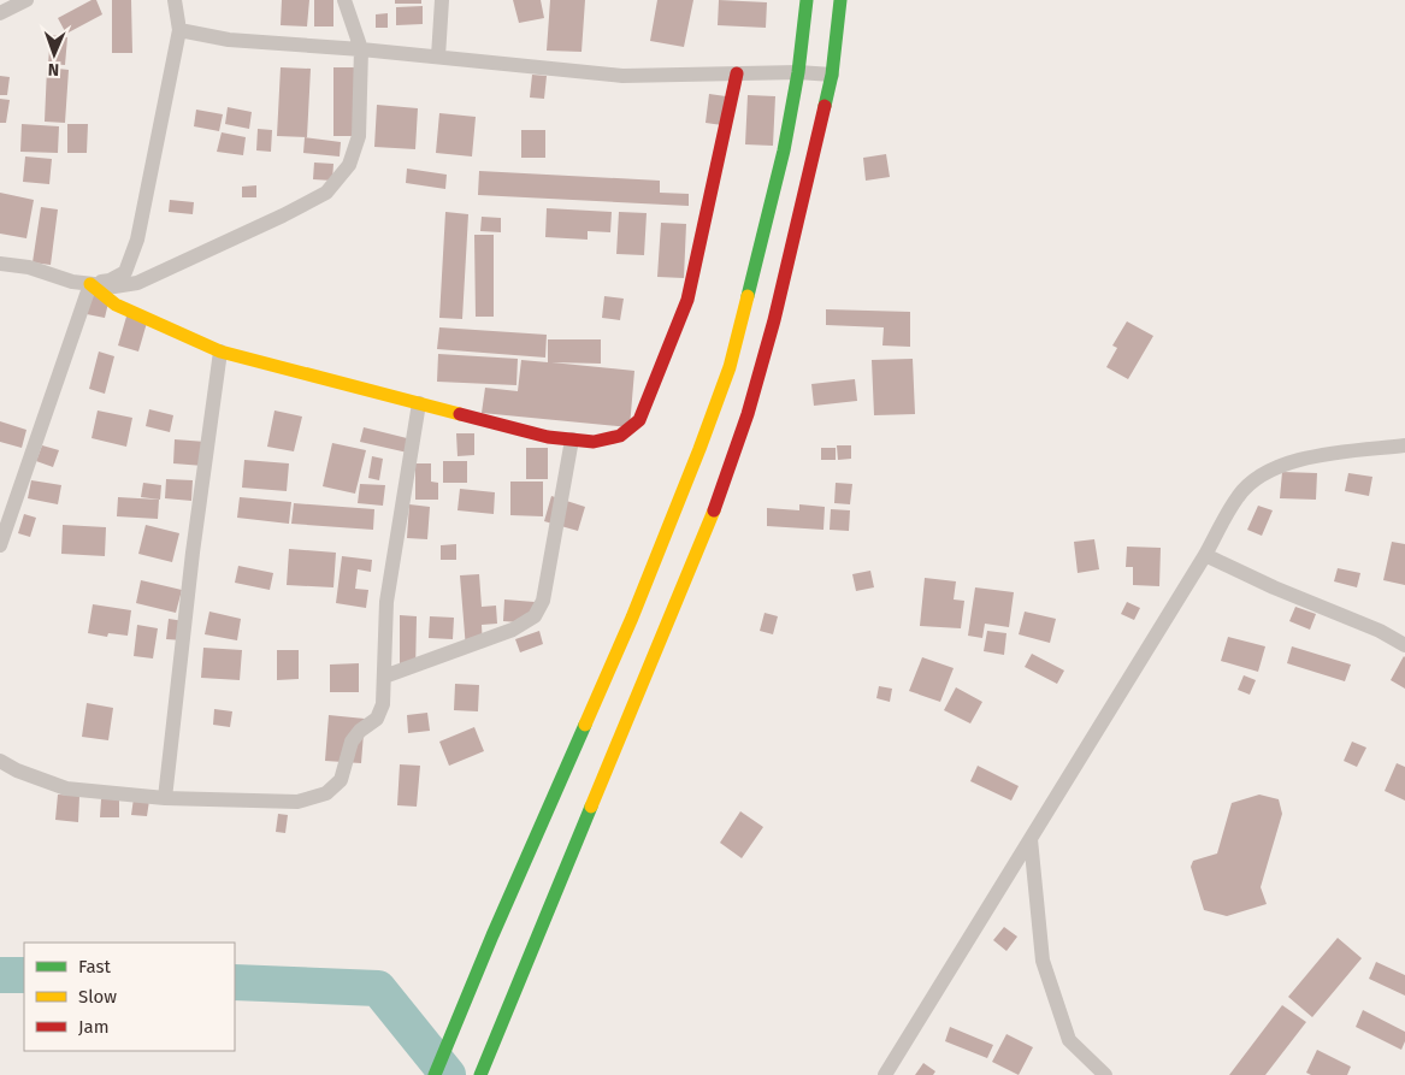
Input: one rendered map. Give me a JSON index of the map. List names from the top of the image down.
{
  "legend": ["Fast", "Slow", "Jam"],
  "north": "bottom"
}
